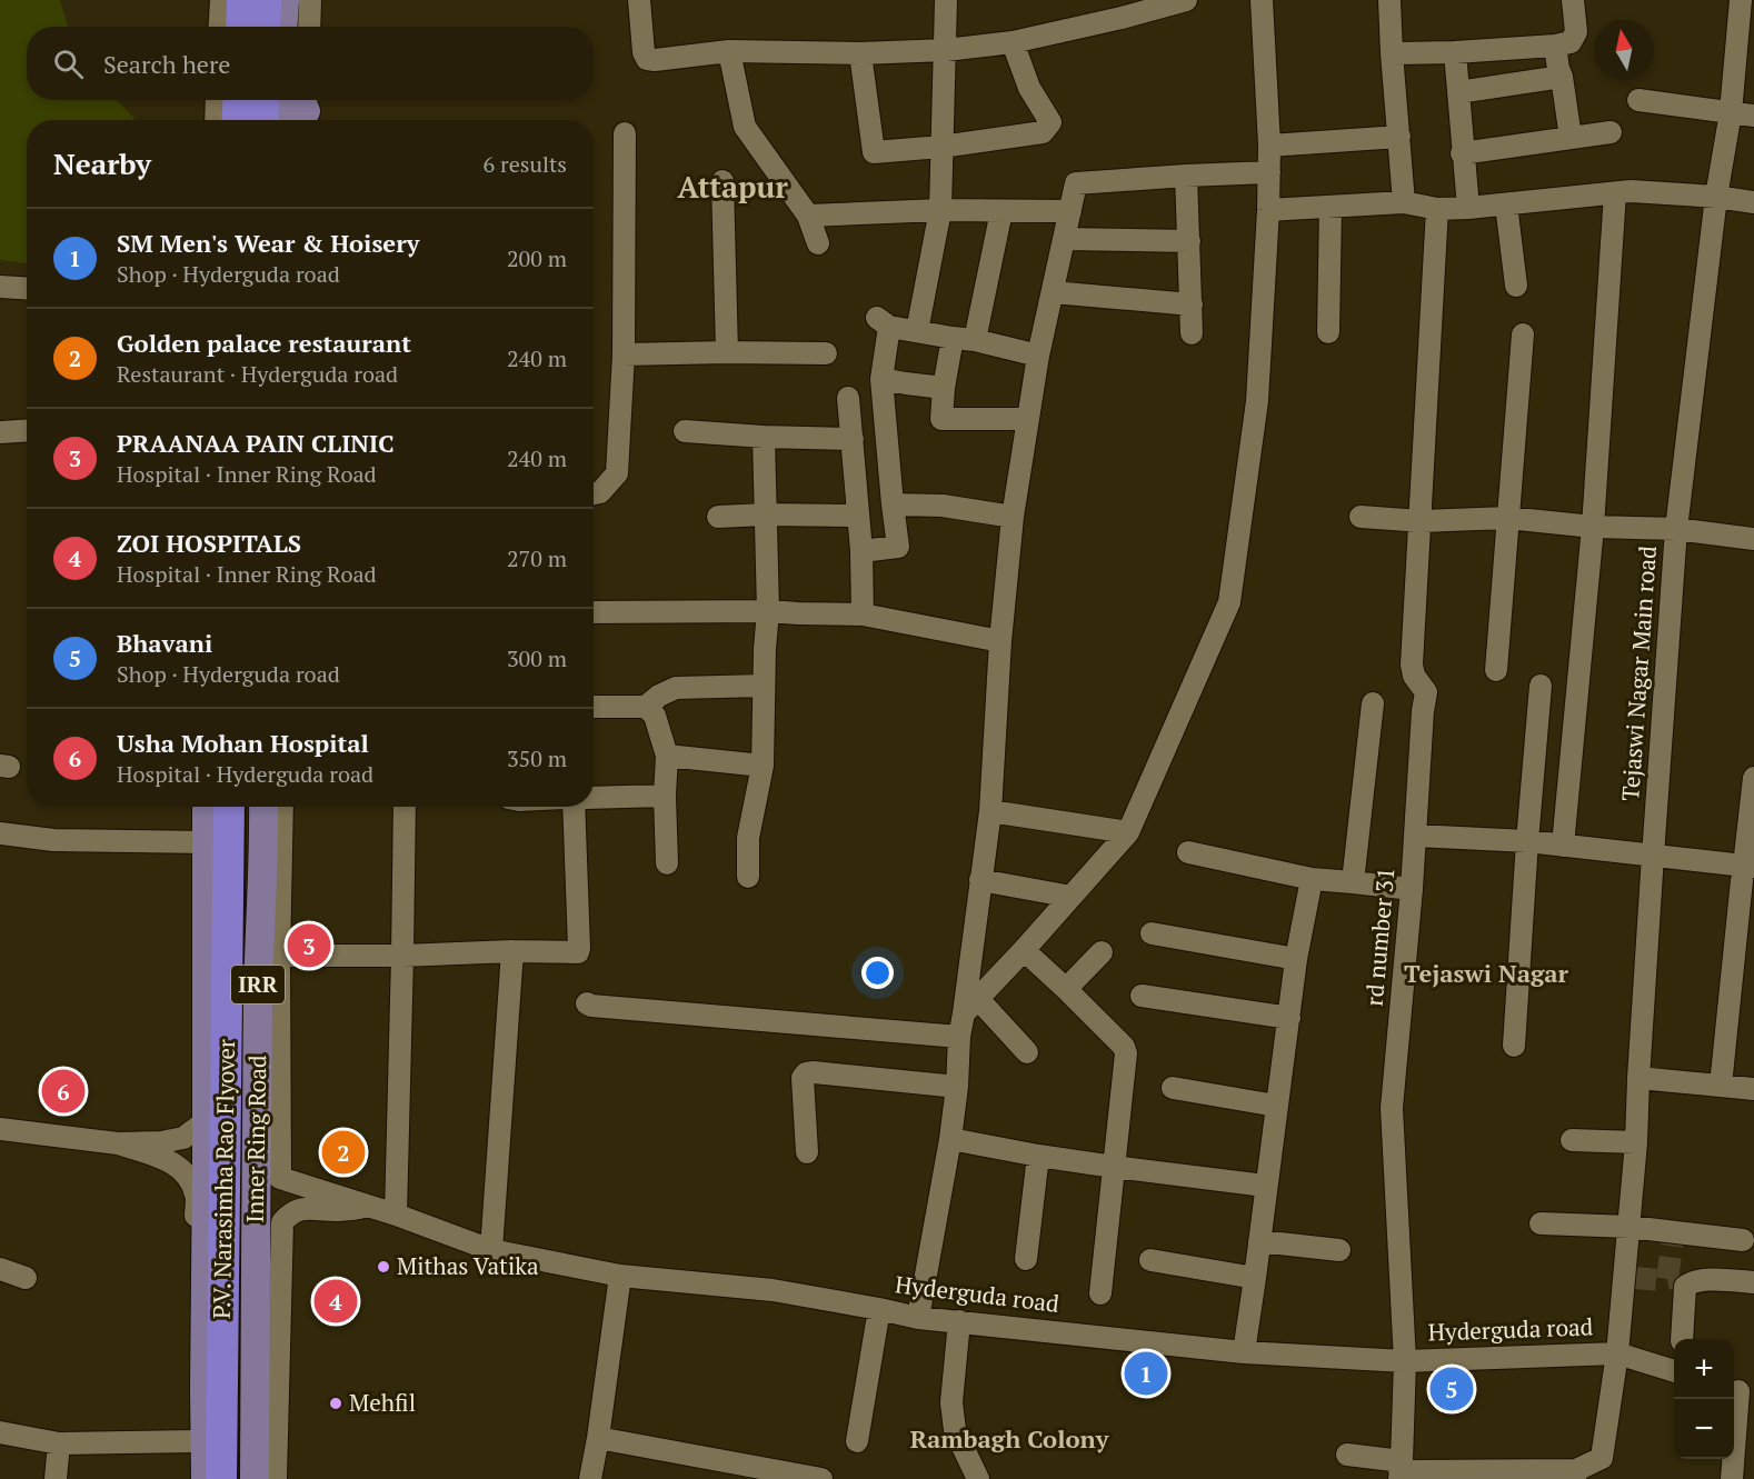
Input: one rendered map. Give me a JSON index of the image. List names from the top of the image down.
{
  "streets": {
    "highway": ["P.V. Narasimha Rao Flyover"],
    "main road": ["IRR", "Inner Ring Road"],
    "street": ["Tejaswi Nagar Main road", "rd number 31", "Hyderguda road"]
  },
  "crossings": [
    ["Tejaswi Nagar Main road", "Hyderguda road"],
    ["rd number 31", "Hyderguda road"]
  ],
  "districts": ["Attapur", "Tejaswi Nagar", "Rambagh Colony"],
  "places": ["Mithas Vatika", "Mehfil"],
  "north": "top",
  "page": {
    "search": "Search here",
    "heading": ["Nearby", "6 results"],
    "list": [
      {
        "mark": "1",
        "name": "SM Men's Wear & Hoisery",
        "note": "Shop · Hyderguda road",
        "value": "200 m"
      },
      {
        "mark": "2",
        "name": "Golden palace restaurant",
        "note": "Restaurant · Hyderguda road",
        "value": "240 m"
      },
      {
        "mark": "3",
        "name": "PRAANAA PAIN CLINIC",
        "note": "Hospital · Inner Ring Road",
        "value": "240 m"
      },
      {
        "mark": "4",
        "name": "ZOI HOSPITALS",
        "note": "Hospital · Inner Ring Road",
        "value": "270 m"
      },
      {
        "mark": "5",
        "name": "Bhavani",
        "note": "Shop · Hyderguda road",
        "value": "300 m"
      },
      {
        "mark": "6",
        "name": "Usha Mohan Hospital",
        "note": "Hospital · Hyderguda road",
        "value": "350 m"
      }
    ],
    "pins": [
      "3",
      "6",
      "2",
      "4",
      "1",
      "5"
    ],
    "map_buttons": ["+", "−"]
  }
}
